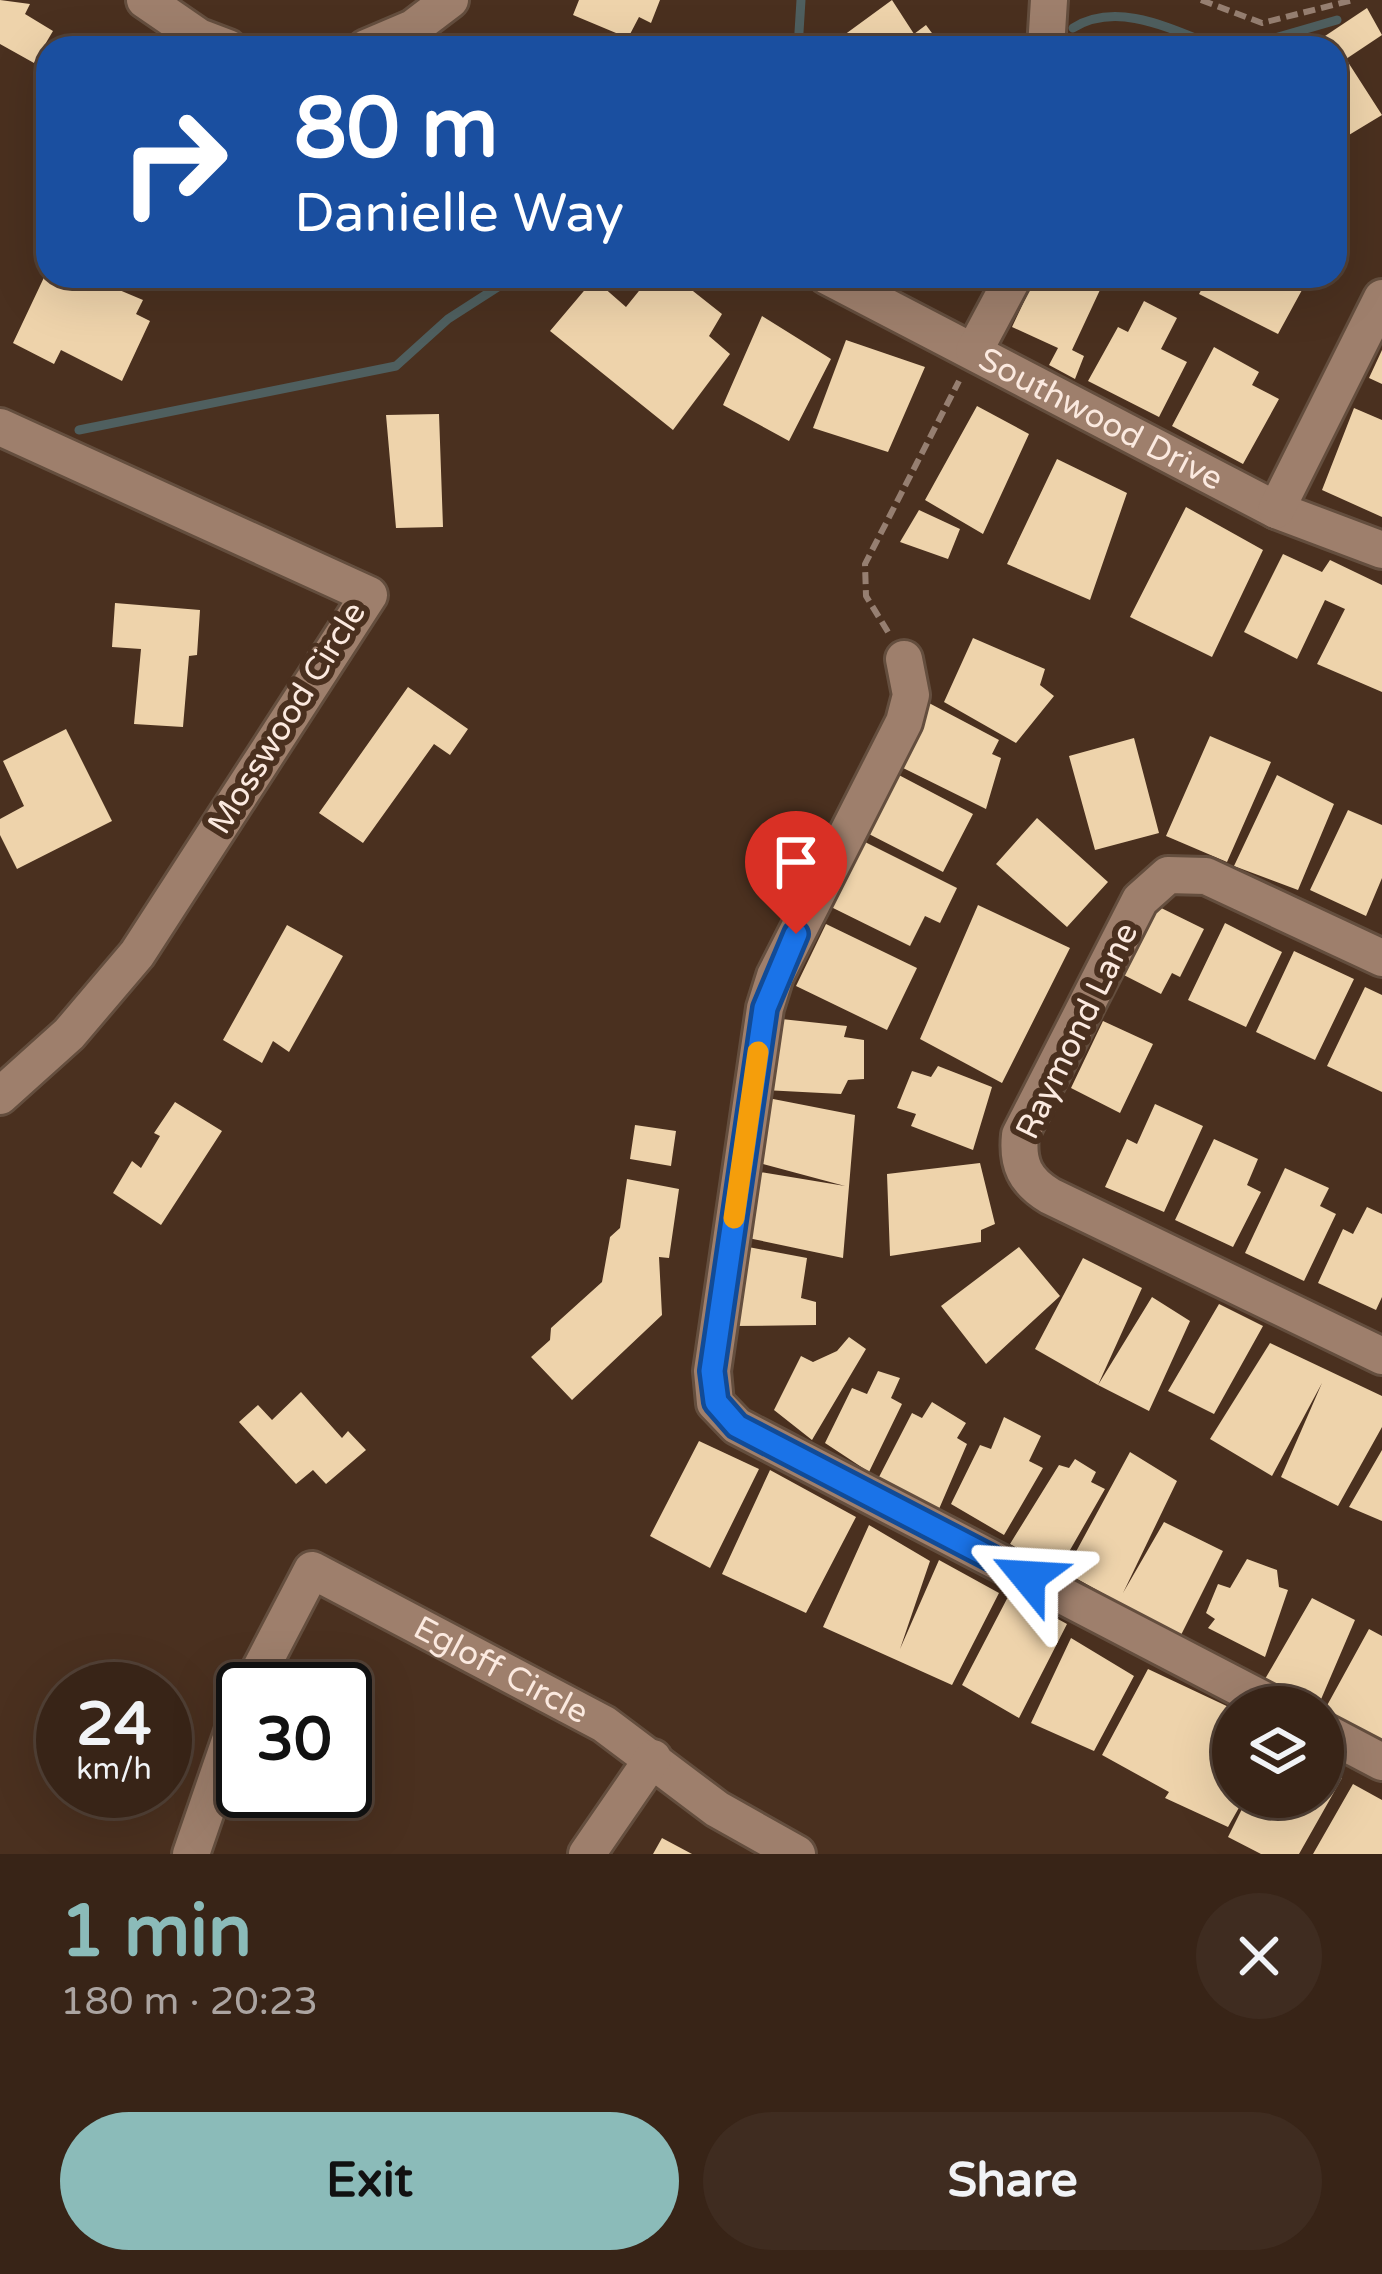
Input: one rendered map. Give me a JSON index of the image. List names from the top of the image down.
{
  "streets": {
    "street": [
      "Southwood Drive",
      "Mosswood Circle",
      "Raymond Lane",
      "Egloff Circle"
    ]
  },
  "page": {
    "turn": ["80 m", "Danielle Way"],
    "speed": "24 km/h",
    "limit": "30",
    "heading": ["1 min", "180 m · 20:23"],
    "buttons": ["Exit", "Share"]
  }
}
